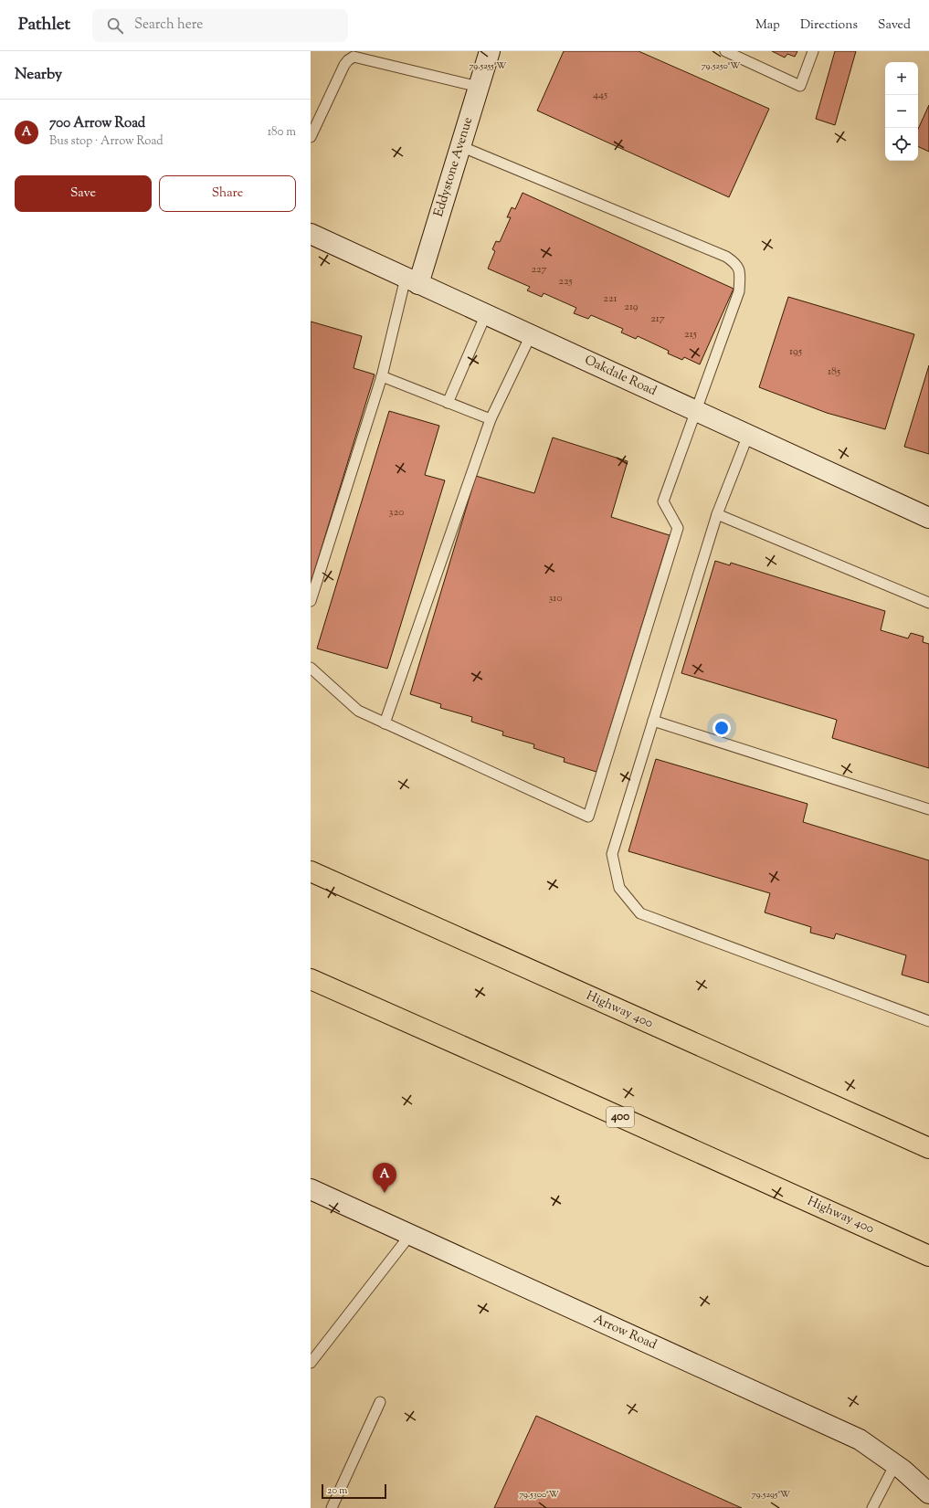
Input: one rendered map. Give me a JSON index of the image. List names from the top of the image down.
{
  "streets": {
    "highway": ["Highway 400", "400"],
    "street": ["Eddystone Avenue", "Oakdale Road", "Arrow Road"]
  },
  "crossings": [
    ["Eddystone Avenue", "Oakdale Road"]
  ],
  "house_numbers": [
    "445",
    "227",
    "225",
    "221",
    "219",
    "217",
    "215",
    "195",
    "185",
    "320",
    "310"
  ],
  "scale_bar": "20 m",
  "page": {
    "header": "Pathlet",
    "search": "Search here",
    "nav": ["Map", "Directions", "Saved"],
    "heading": "Nearby",
    "map_buttons": ["+", "−"],
    "list": [
      {
        "mark": "A",
        "name": "700 Arrow Road",
        "note": "Bus stop · Arrow Road",
        "value": "180 m"
      }
    ],
    "buttons": ["Save", "Share"],
    "pins": "A",
    "scale": "20 m"
  },
  "coordinates": [
    "79.5255°W",
    "79.5250°W",
    "79.5300°W",
    "79.5295°W"
  ]
}
